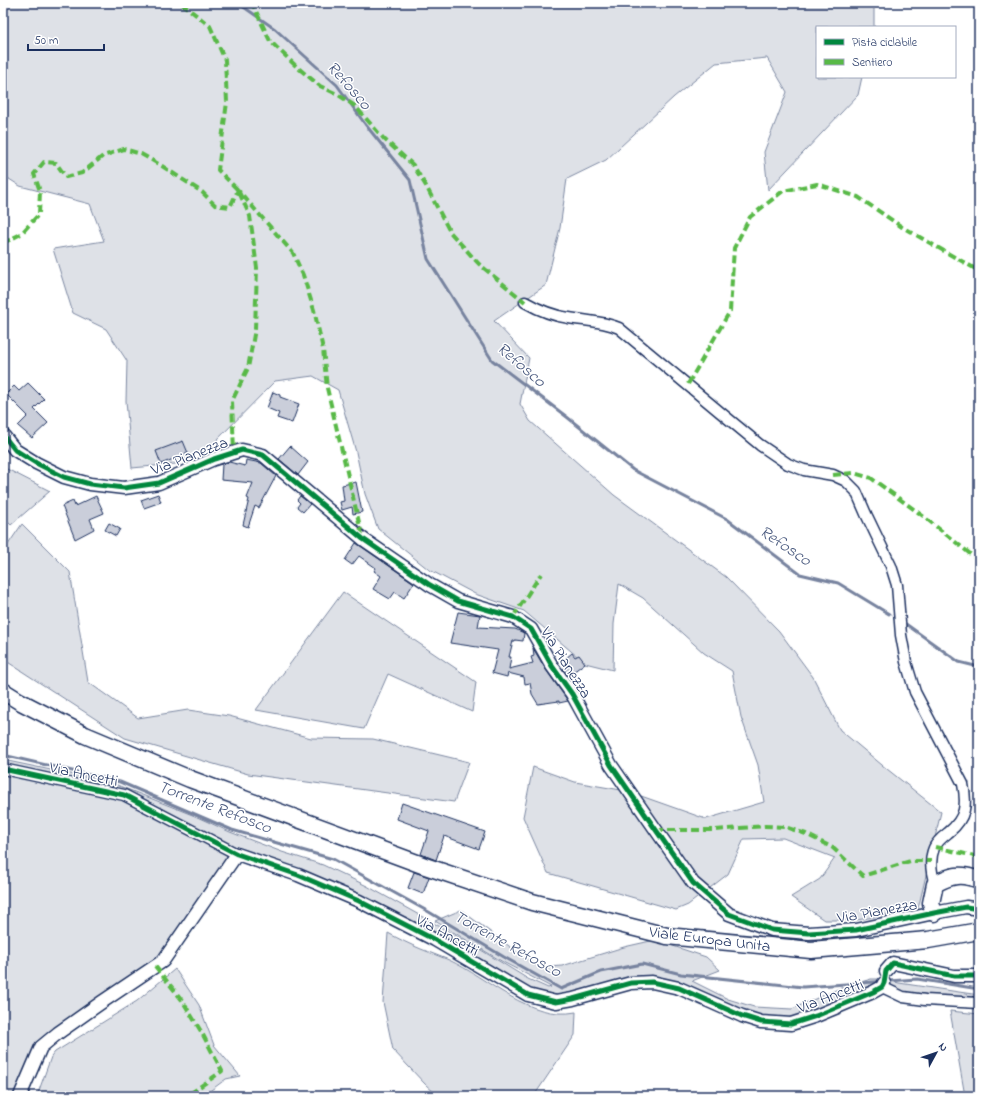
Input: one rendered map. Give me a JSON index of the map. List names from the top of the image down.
{
  "streets": {
    "highway": ["Viale Europa Unita"],
    "street": ["Via Pianezza", "Via Ancetti"]
  },
  "water": ["Refosco", "Torrente Refosco"],
  "legend": ["Pista ciclabile", "Sentiero"],
  "scale_bar": "50 m",
  "north": "top right"
}
